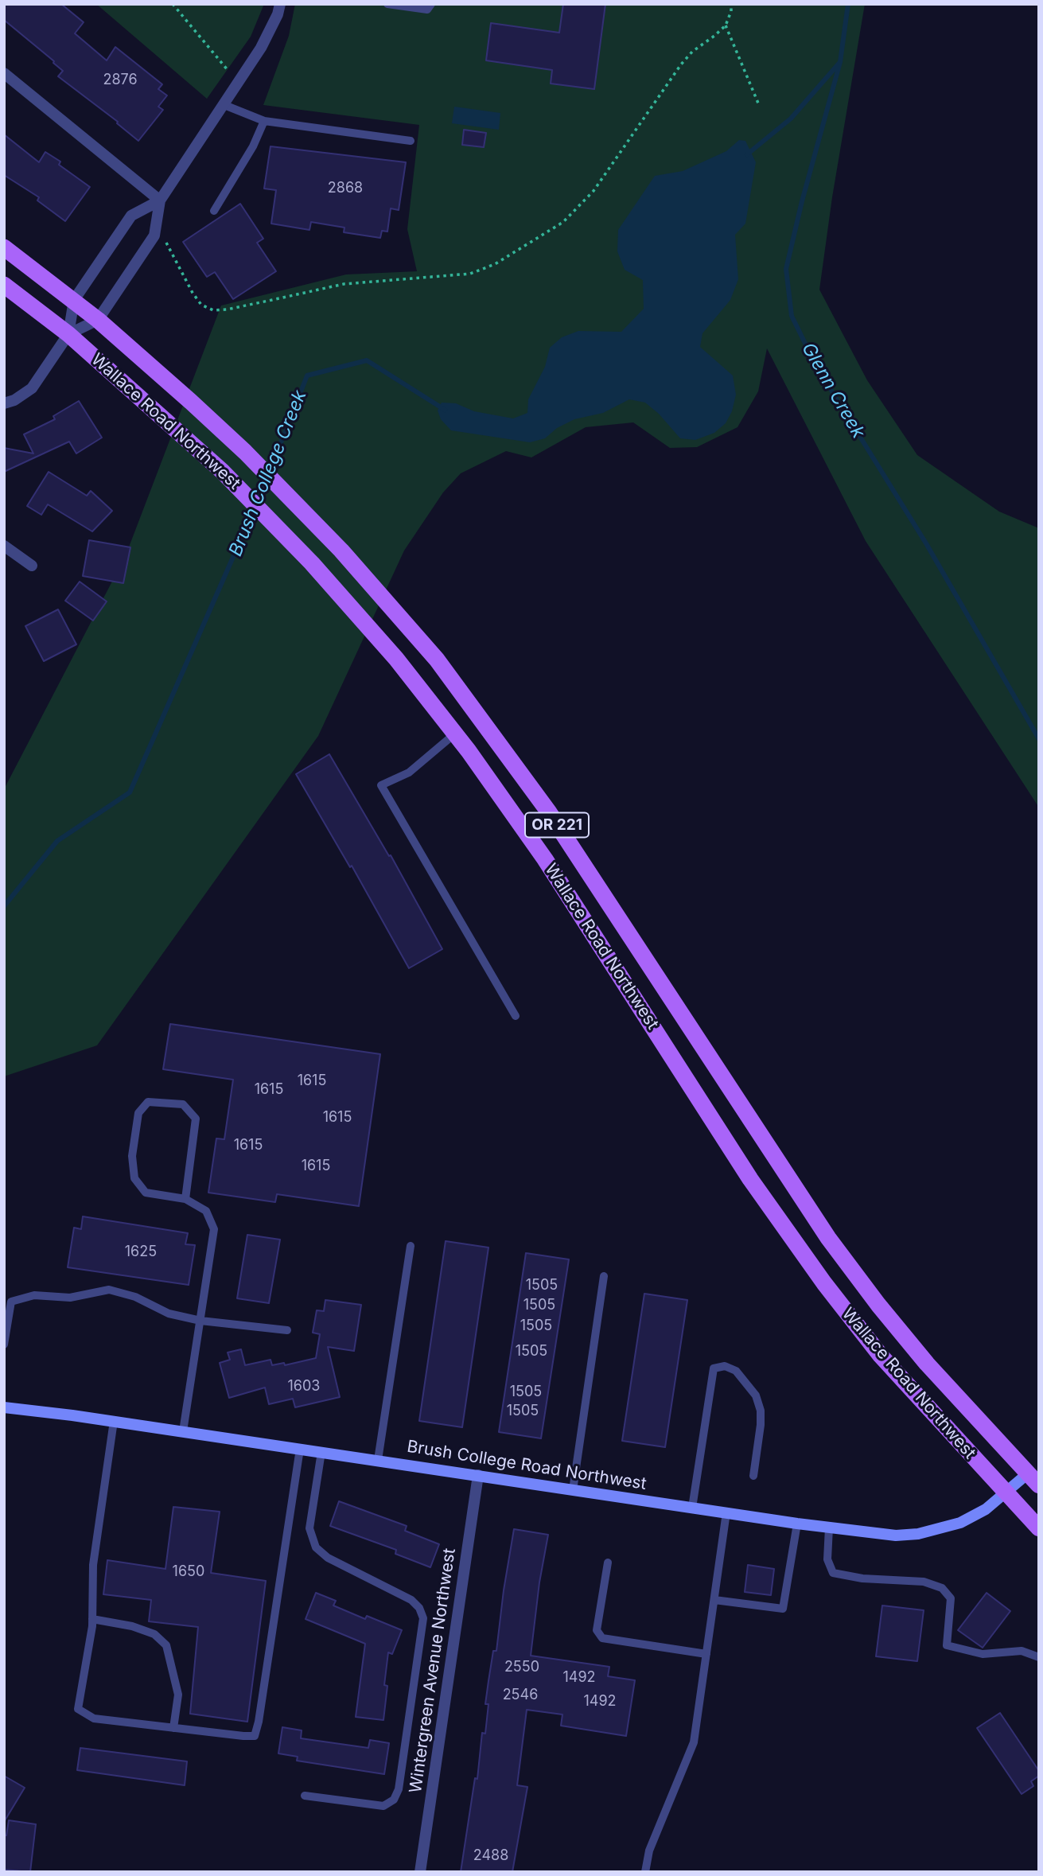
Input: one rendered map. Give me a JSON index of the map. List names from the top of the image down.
{
  "streets": {
    "main road": ["Wallace Road Northwest", "OR 221"],
    "street": ["Brush College Road Northwest", "Wintergreen Avenue Northwest"]
  },
  "crossings": [
    ["Wallace Road Northwest", "Brush College Road Northwest"],
    ["Brush College Road Northwest", "Wintergreen Avenue Northwest"]
  ],
  "water": ["Glenn Creek", "Brush College Creek"],
  "house_numbers": [
    "2876",
    "2868",
    "1615",
    "1615",
    "1615",
    "1615",
    "1615",
    "1625",
    "1505",
    "1505",
    "1505",
    "1505",
    "1603",
    "1505",
    "1505",
    "1650",
    "2550",
    "1492",
    "2546",
    "1492",
    "2488"
  ]
}
